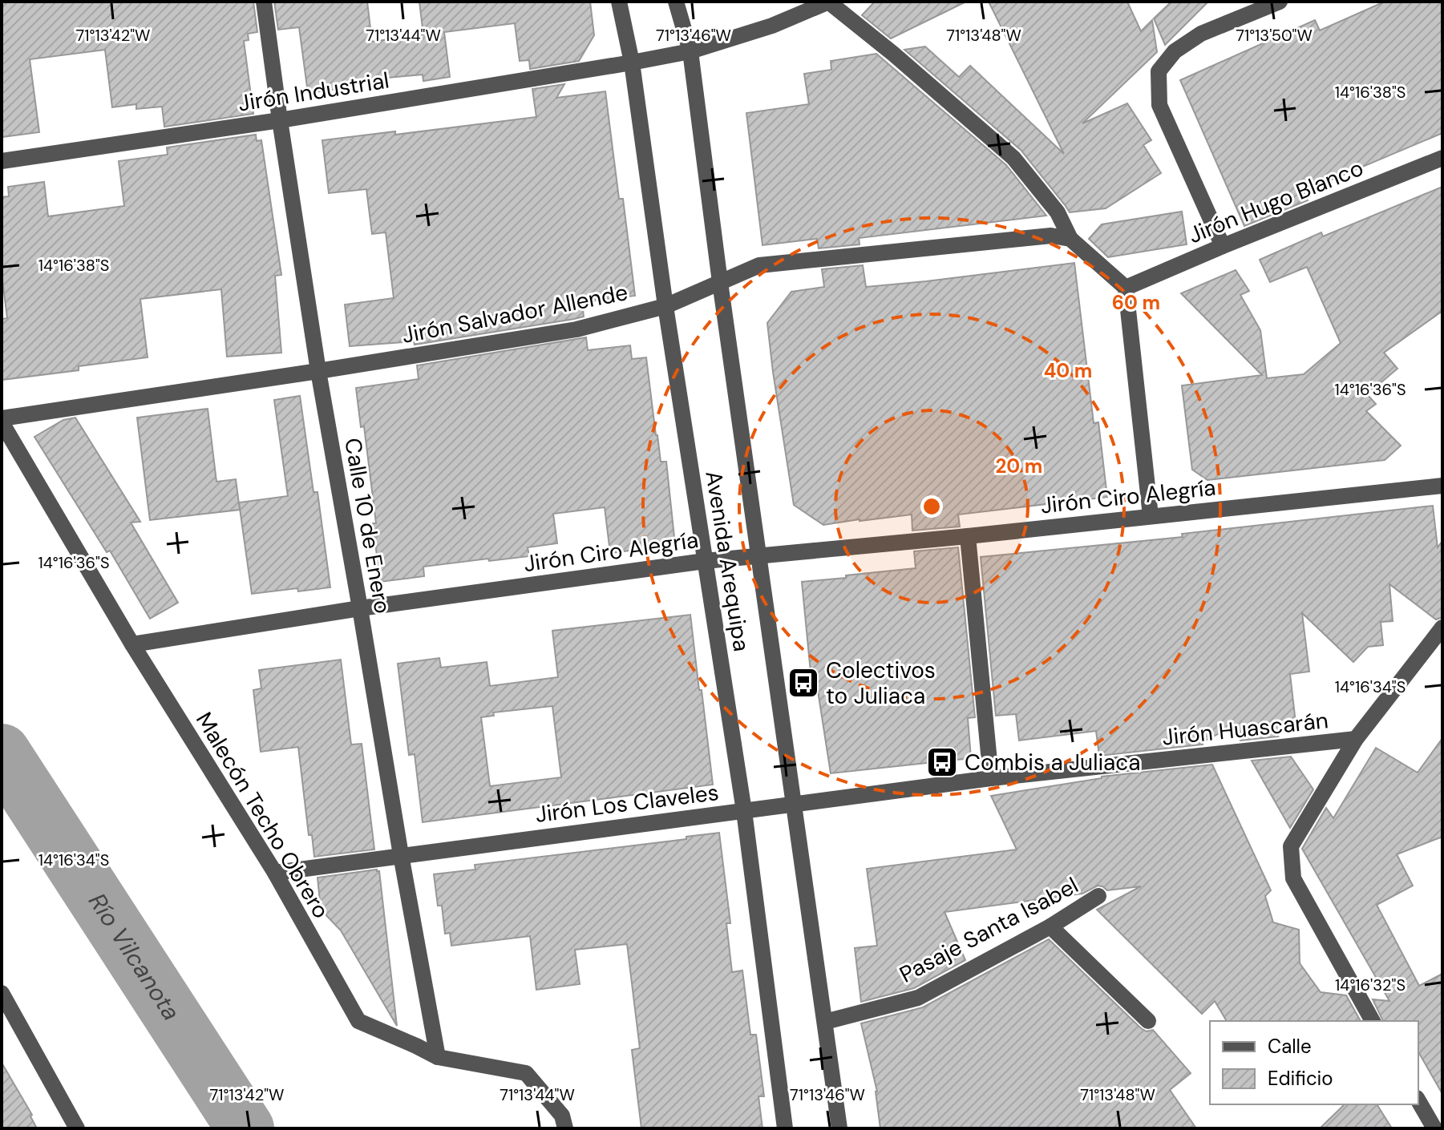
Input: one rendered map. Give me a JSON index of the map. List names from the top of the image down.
{
  "streets": {
    "street": [
      "Jirón Industrial",
      "Jirón Hugo Blanco",
      "Jirón Salvador Allende",
      "Jirón Ciro Alegría",
      "Calle 10 de Enero",
      "Avenida Arequipa",
      "Jirón Huascarán",
      "Jirón Los Claveles",
      "Malecón Techo Obrero",
      "Pasaje Santa Isabel"
    ]
  },
  "crossings": [
    ["Jirón Industrial", "Calle 10 de Enero"],
    ["Jirón Industrial", "Avenida Arequipa"],
    ["Jirón Salvador Allende", "Calle 10 de Enero"],
    ["Jirón Salvador Allende", "Avenida Arequipa"],
    ["Jirón Salvador Allende", "Malecón Techo Obrero"],
    ["Jirón Ciro Alegría", "Calle 10 de Enero"],
    ["Jirón Ciro Alegría", "Avenida Arequipa"],
    ["Jirón Ciro Alegría", "Malecón Techo Obrero"],
    ["Calle 10 de Enero", "Jirón Los Claveles"],
    ["Calle 10 de Enero", "Malecón Techo Obrero"],
    ["Avenida Arequipa", "Jirón Huascarán"],
    ["Avenida Arequipa", "Jirón Los Claveles"],
    ["Avenida Arequipa", "Pasaje Santa Isabel"],
    ["Jirón Huascarán", "Jirón Los Claveles"],
    ["Jirón Los Claveles", "Malecón Techo Obrero"]
  ],
  "water": ["Río Vilcanota"],
  "places": {
    "bus stop": ["Colectivos to Juliaca", "Combis a Juliaca"]
  },
  "legend": ["Calle", "Edificio"],
  "coordinates": [
    "71°13'42\"W",
    "71°13'44\"W",
    "71°13'46\"W",
    "71°13'48\"W",
    "71°13'50\"W",
    "14°16'38\"S",
    "14°16'36\"S",
    "14°16'34\"S",
    "14°16'32\"S"
  ],
  "rings": ["60 m", "40 m", "20 m"]
}
